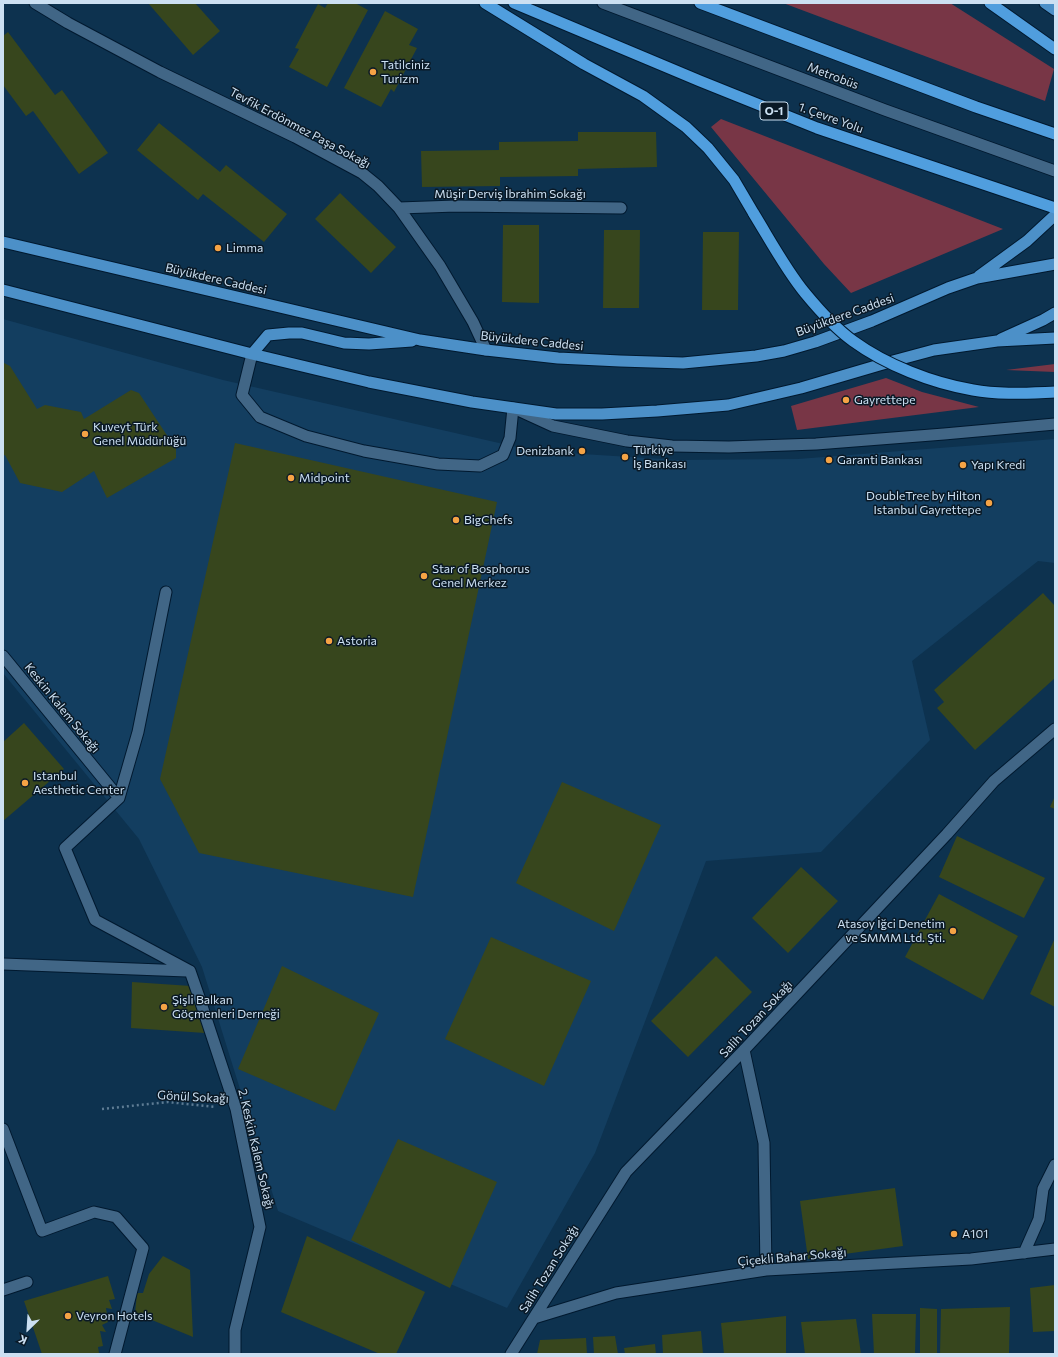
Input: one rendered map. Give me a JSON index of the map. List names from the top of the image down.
{
  "streets": {
    "highway": ["O-1", "1. Çevre Yolu"],
    "main road": ["Büyükdere Caddesi"],
    "street": [
      "Metrobüs",
      "Tevfik Erdönmez Paşa Sokağı",
      "Müşir Derviş İbrahim Sokağı",
      "Keskin Kalem Sokağı",
      "Salih Tozan Sokağı",
      "2. Keskin Kalem Sokağı",
      "Çiçekli Bahar Sokağı"
    ],
    "path": ["Gönül Sokağı"]
  },
  "crossings": [
    ["Tevfik Erdönmez Paşa Sokağı", "Müşir Derviş İbrahim Sokağı"],
    ["Tevfik Erdönmez Paşa Sokağı", "Büyükdere Caddesi"],
    ["Salih Tozan Sokağı", "Çiçekli Bahar Sokağı"],
    ["Gönül Sokağı", "2. Keskin Kalem Sokağı"]
  ],
  "places": [
    "Tatilciniz Turizm",
    "Limma",
    "Gayrettepe",
    "Kuveyt Türk Genel Müdürlüğü",
    "Denizbank",
    "Türkiye İş Bankası",
    "Garanti Bankası",
    "Yapı Kredi",
    "Midpoint",
    "DoubleTree by Hilton Istanbul Gayrettepe",
    "BigChefs",
    "Star of Bosphorus Genel Merkez",
    "Astoria",
    "Istanbul Aesthetic Center",
    "Atasoy İğci Denetim ve SMMM Ltd. Şti.",
    "Şişli Balkan Göçmenleri Derneği",
    "A101",
    "Veyron Hotels"
  ],
  "north": "bottom left"
}
